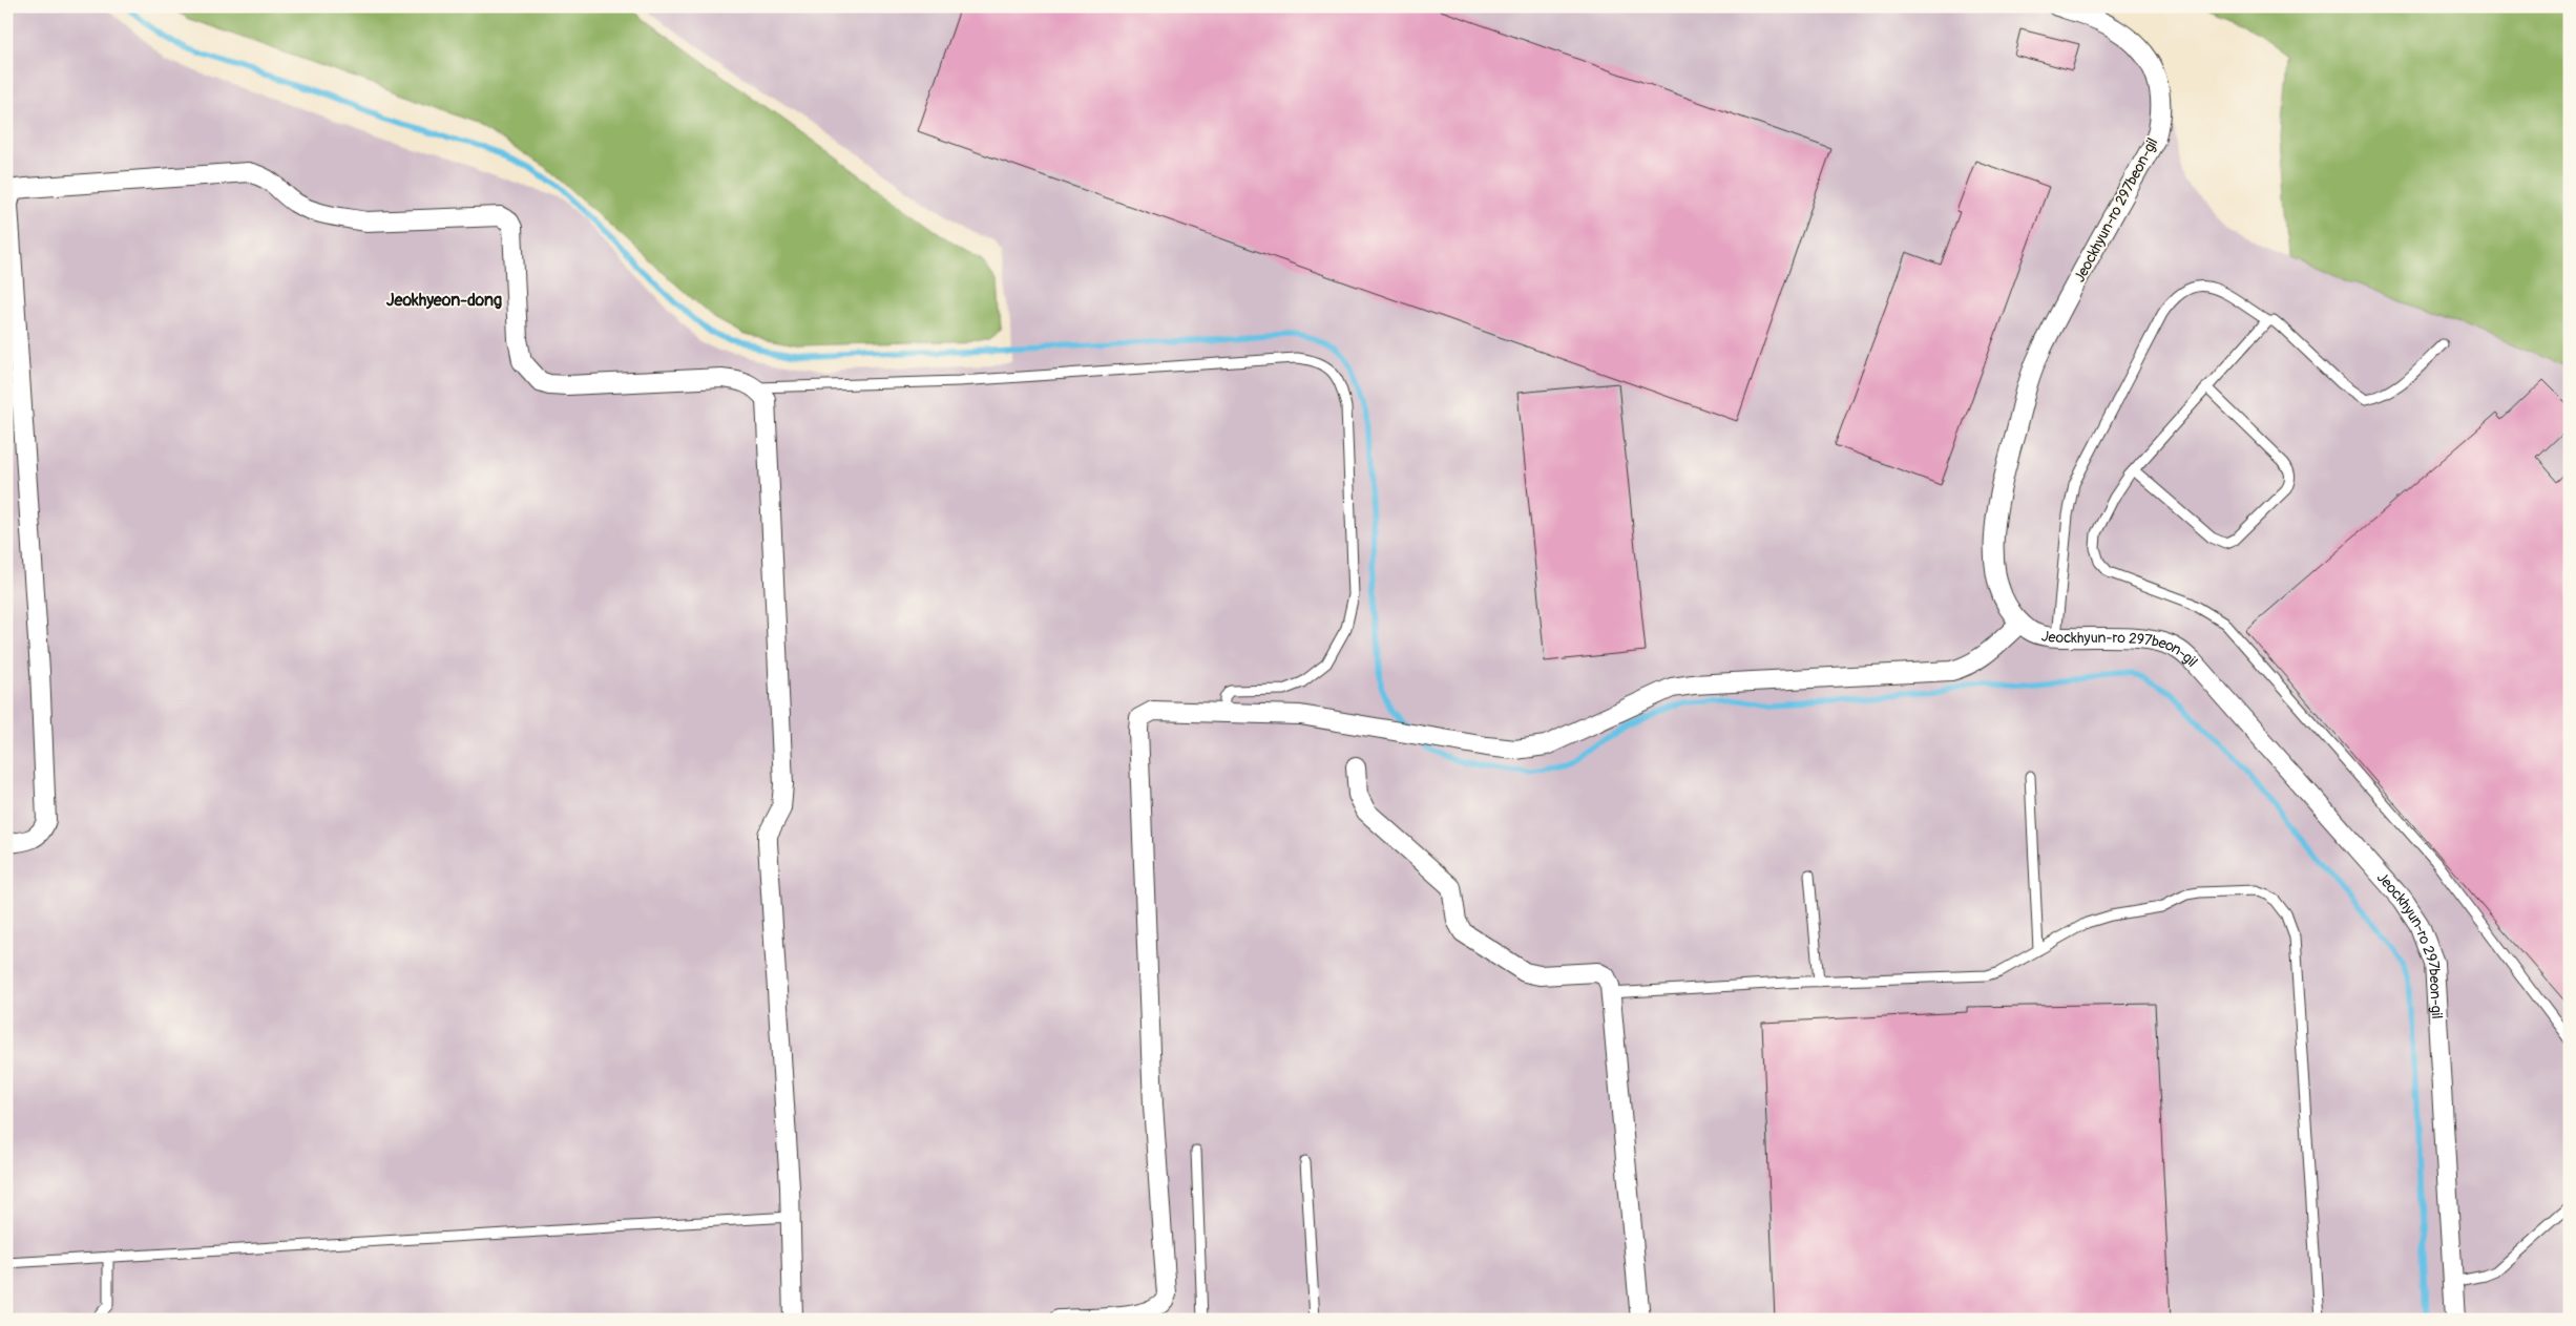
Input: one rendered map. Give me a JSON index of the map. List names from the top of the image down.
{
  "streets": {
    "street": ["Jeockhyun-ro 297beon-gil"]
  },
  "districts": ["Jeokhyeon-dong"]
}
